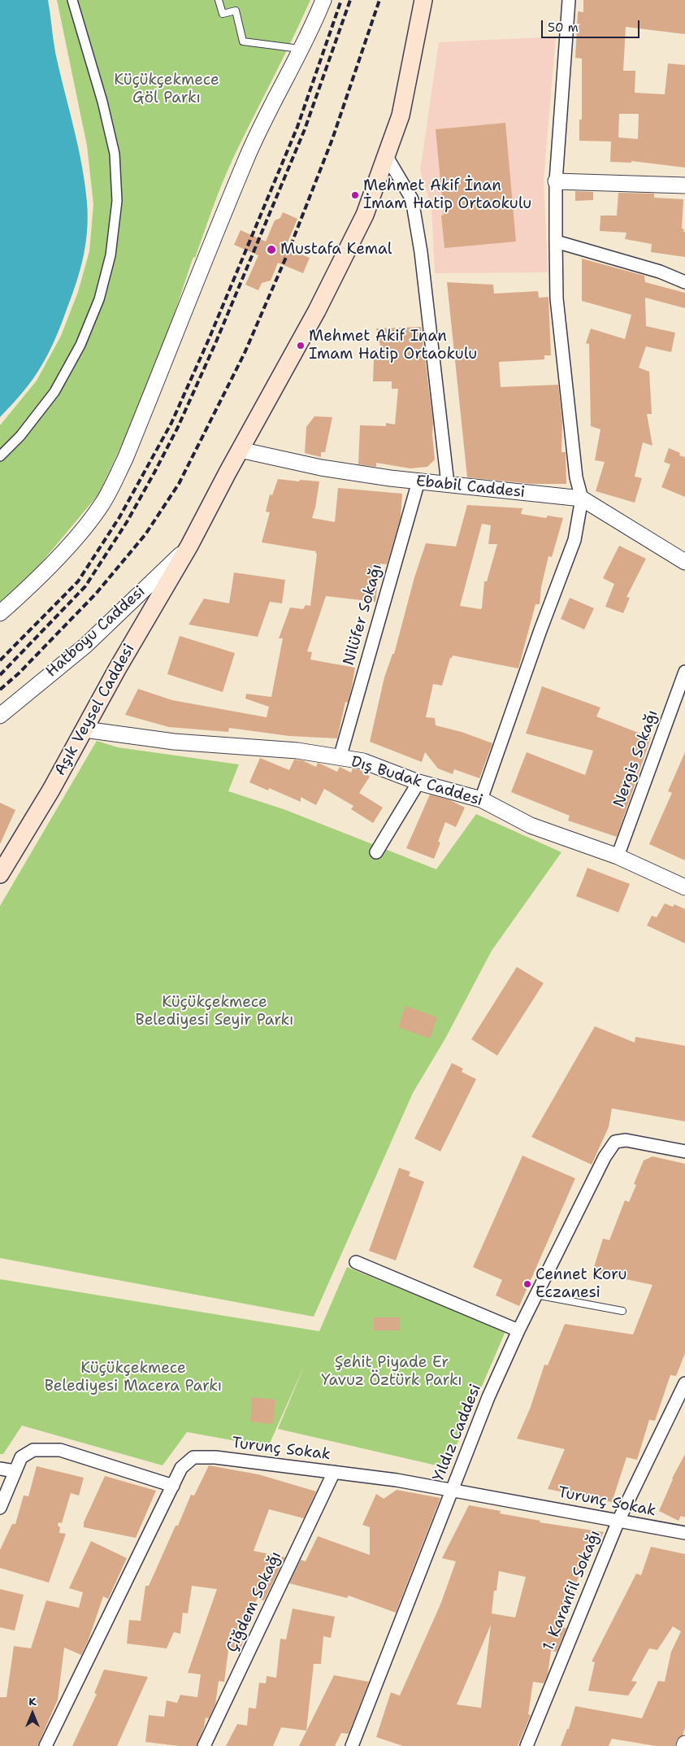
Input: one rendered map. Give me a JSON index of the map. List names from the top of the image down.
{
  "streets": {
    "main road": ["Aşık Veysel Caddesi"],
    "street": [
      "Ebabil Caddesi",
      "Nilüfer Sokağı",
      "Hatboyu Caddesi",
      "Nergis Sokağı",
      "Dış Budak Caddesi",
      "Yıldız Caddesi",
      "Turunç Sokak",
      "1. Karanfil Sokağı",
      "Çiğdem Sokağı"
    ]
  },
  "crossings": [
    ["Ebabil Caddesi", "Nilüfer Sokağı"],
    ["Ebabil Caddesi", "Aşık Veysel Caddesi"],
    ["Nilüfer Sokağı", "Dış Budak Caddesi"],
    ["Hatboyu Caddesi", "Aşık Veysel Caddesi"],
    ["Aşık Veysel Caddesi", "Dış Budak Caddesi"],
    ["Nergis Sokağı", "Dış Budak Caddesi"],
    ["Yıldız Caddesi", "Turunç Sokak"],
    ["Turunç Sokak", "1. Karanfil Sokağı"],
    ["Turunç Sokak", "Çiğdem Sokağı"]
  ],
  "parks": [
    "Küçükçekmece Göl Parkı",
    "Küçükçekmece Belediyesi Seyir Parkı",
    "Şehit Piyade Er Yavuz Öztürk Parkı",
    "Küçükçekmece Belediyesi Macera Parkı"
  ],
  "places": [
    "Mehmet Akif İnan İmam Hatip Ortaokulu",
    "Mustafa Kemal",
    "Mehmet Akif Inan Imam Hatip Ortaokulu",
    "Cennet Koru Eczanesi"
  ],
  "scale_bar": "50 m",
  "north": "top"
}
